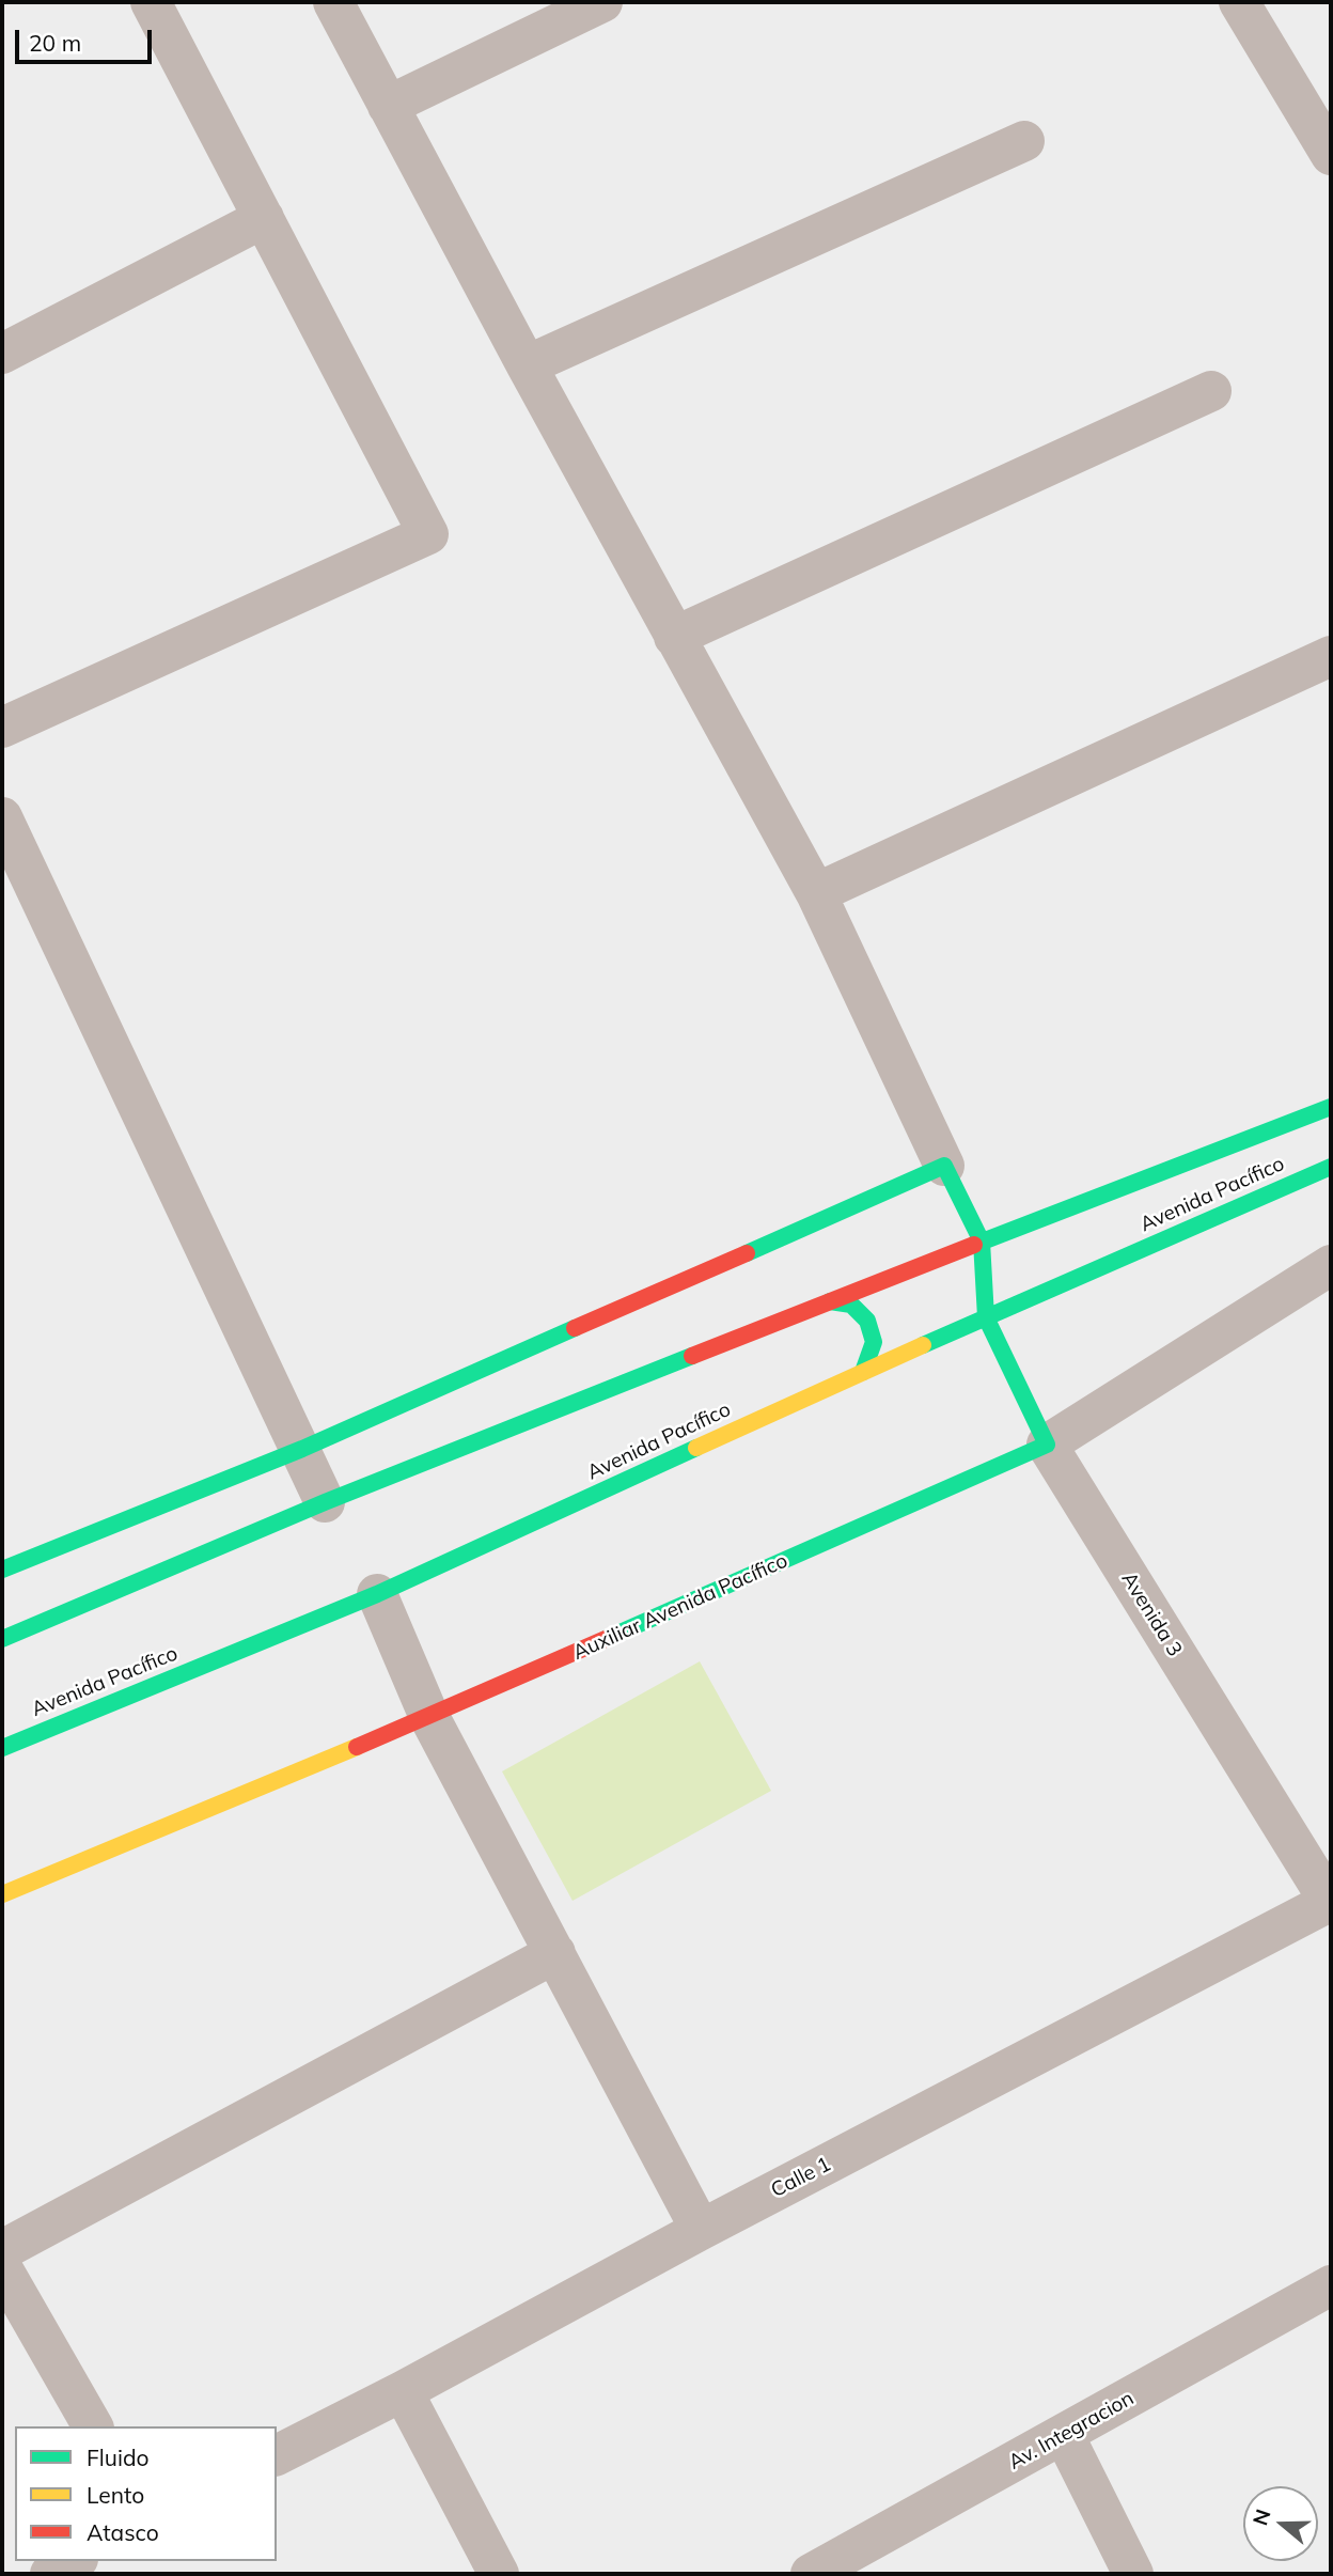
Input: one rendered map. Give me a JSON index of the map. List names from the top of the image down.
{
  "streets": {
    "main road": ["Avenida Pacífico", "Auxiliar Avenida Pacífico", "Avenida 3"],
    "street": ["Calle 1", "Av. Integracion"]
  },
  "crossings": [
    ["Avenida Pacífico", "Avenida 3"],
    ["Auxiliar Avenida Pacífico", "Avenida 3"],
    ["Avenida 3", "Calle 1"]
  ],
  "legend": ["Fluido", "Lento", "Atasco"],
  "scale_bar": "20 m",
  "north": "left"
}
